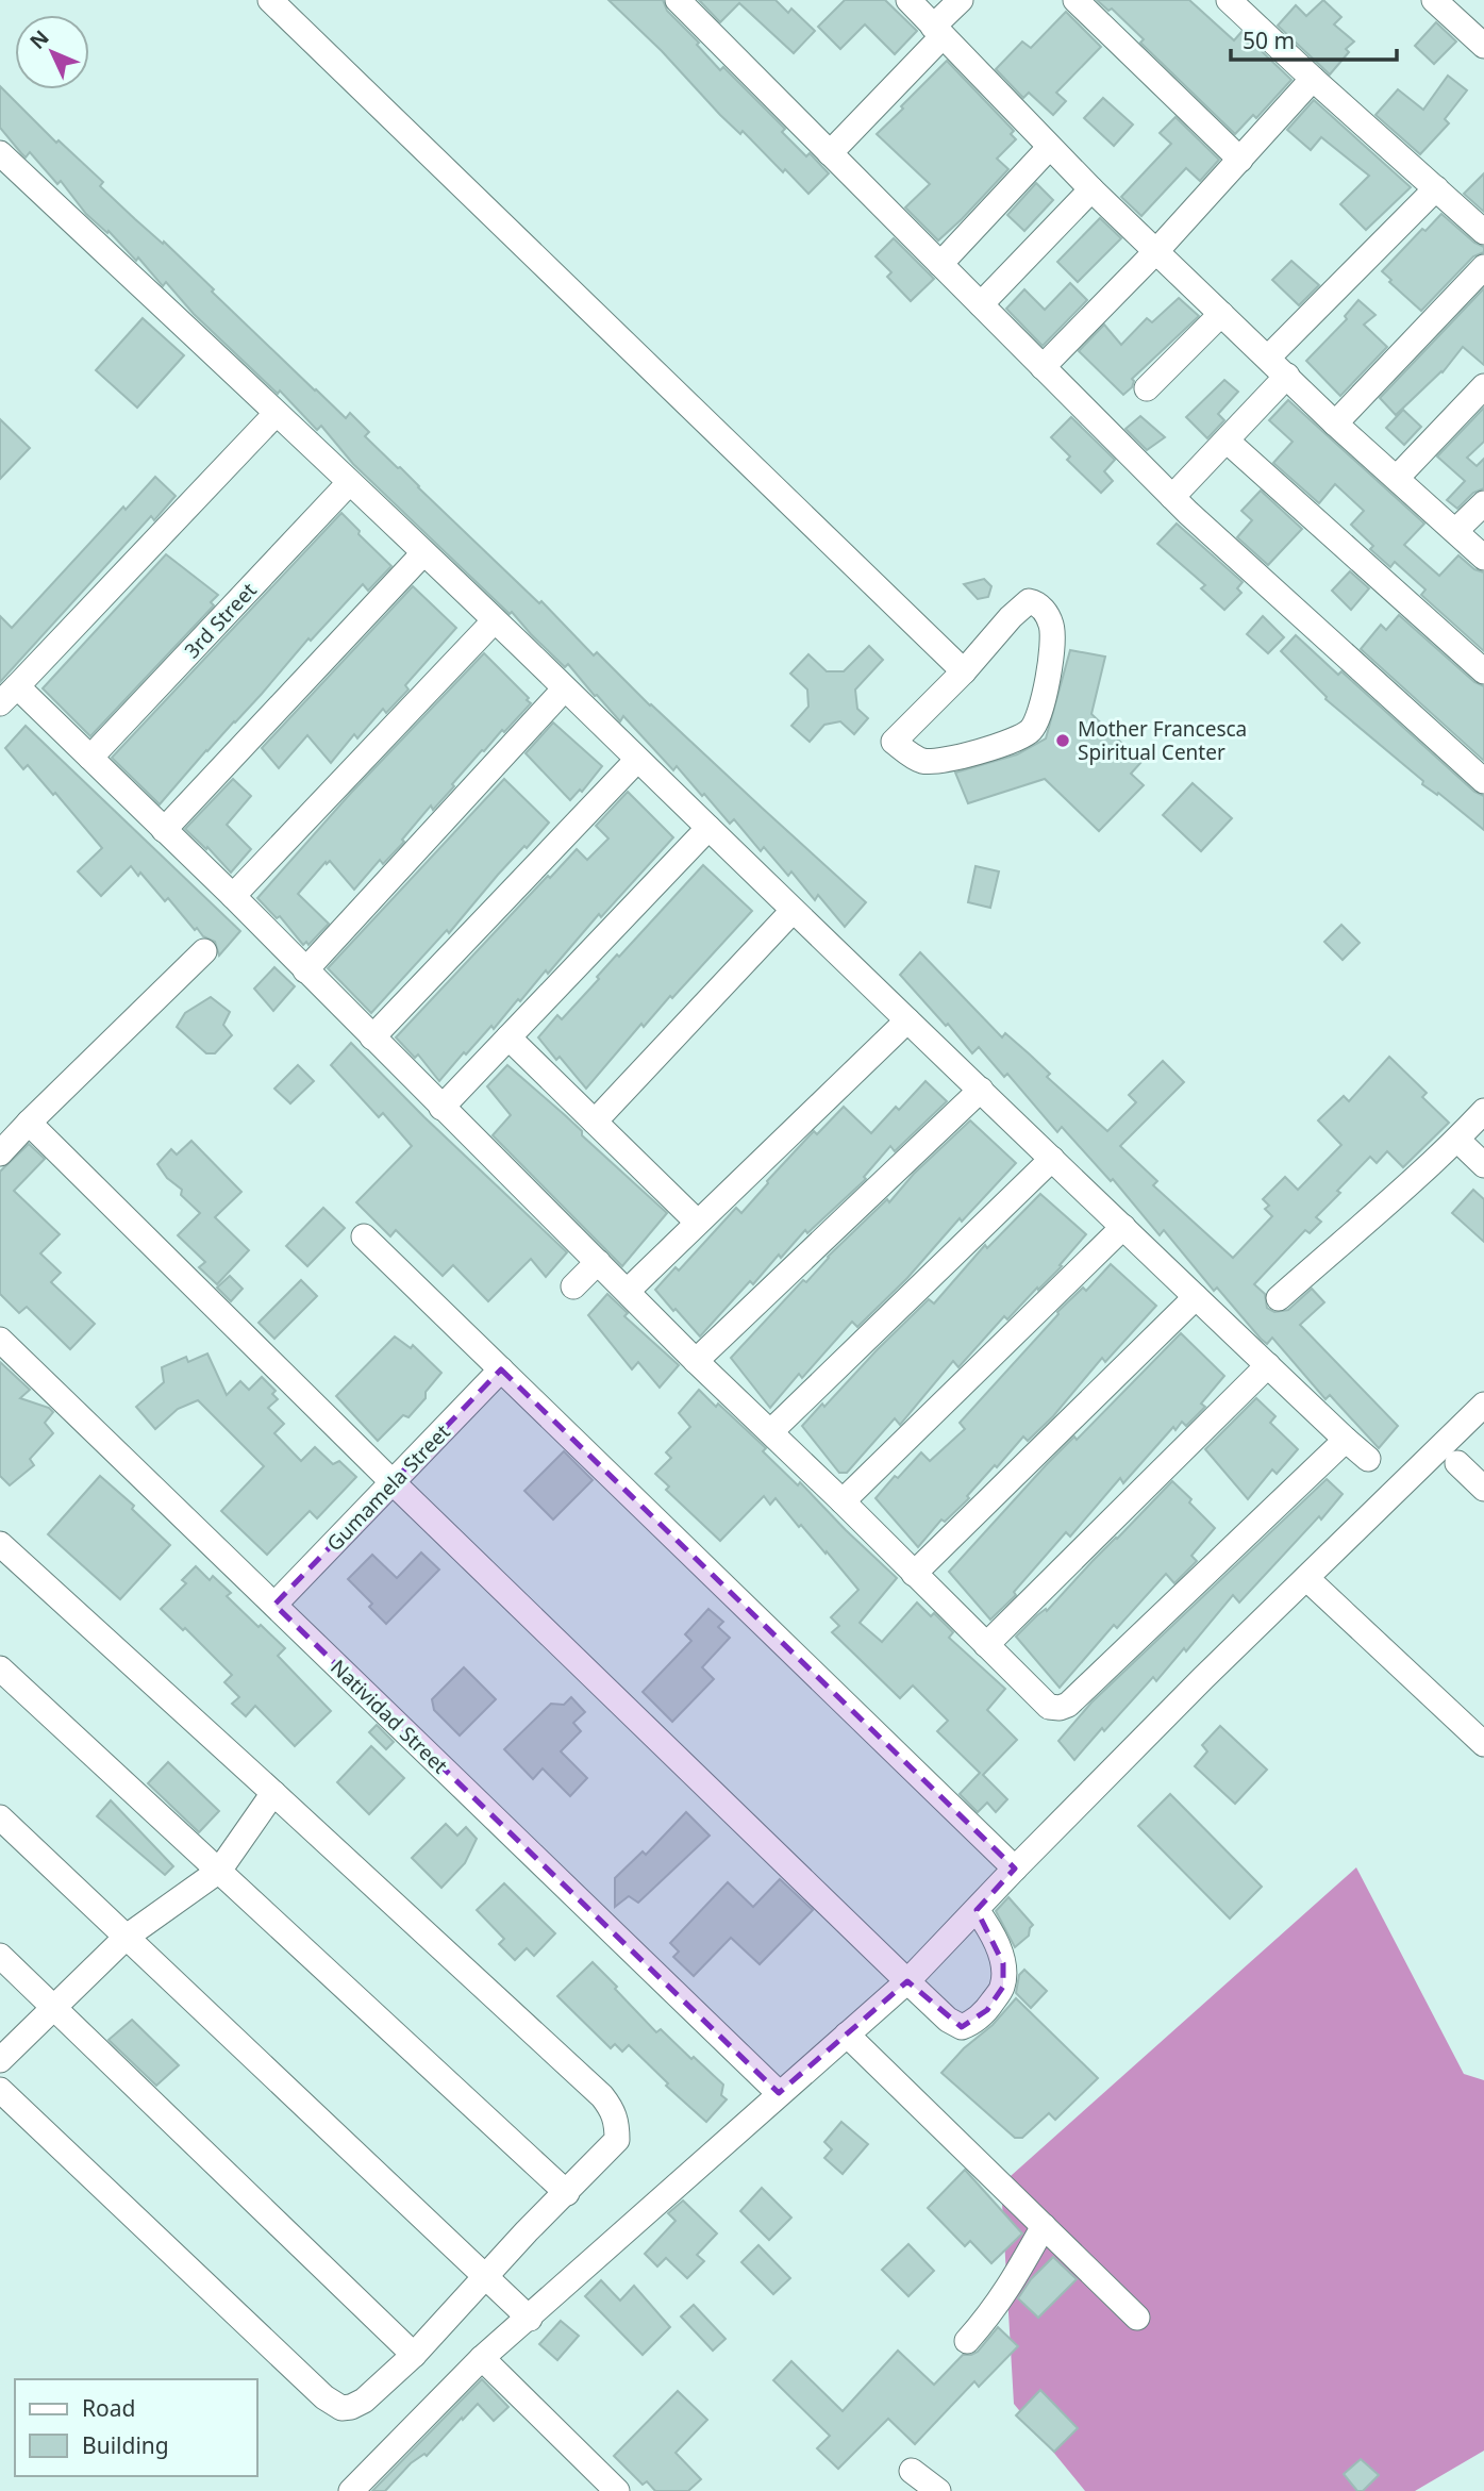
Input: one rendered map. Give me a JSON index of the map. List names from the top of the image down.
{
  "streets": {
    "street": ["3rd Street", "Gumamela Street", "Natividad Street"]
  },
  "crossings": [
    ["Gumamela Street", "Natividad Street"]
  ],
  "places": ["Mother Francesca Spiritual Center"],
  "legend": ["Road", "Building"],
  "scale_bar": "50 m",
  "north": "top left"
}
